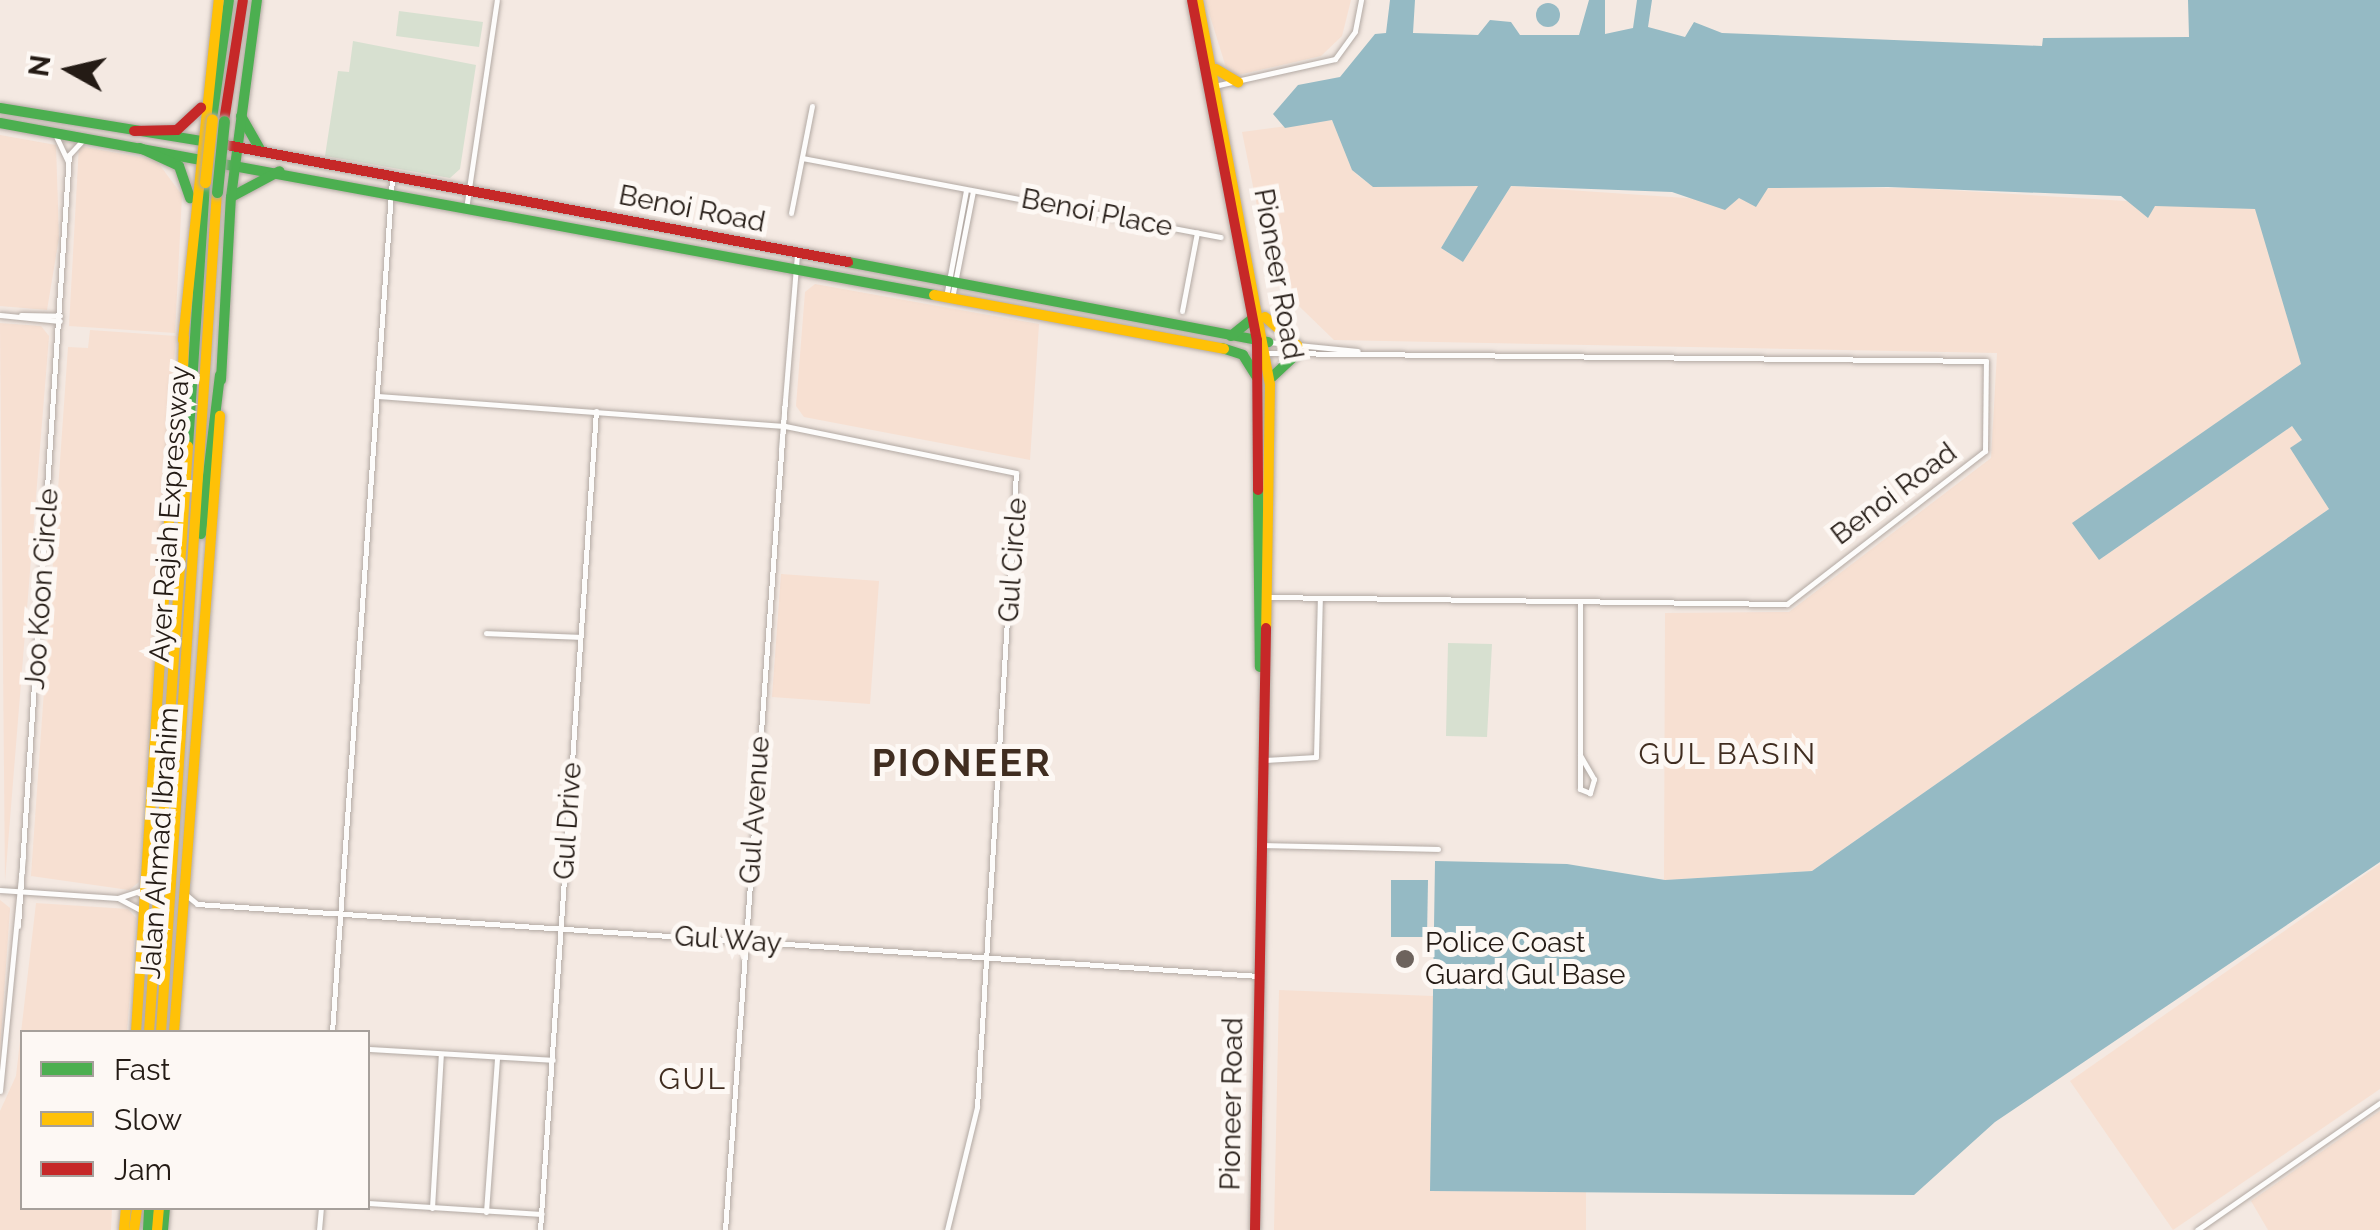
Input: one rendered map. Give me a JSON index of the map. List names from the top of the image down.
{
  "streets": {
    "main road": [
      "Benoi Road",
      "Pioneer Road",
      "Ayer Rajah Expressway",
      "Jalan Ahmad Ibrahim"
    ],
    "street": [
      "Benoi Place",
      "Gul Circle",
      "Joo Koon Circle",
      "Gul Avenue",
      "Gul Drive",
      "Gul Way"
    ]
  },
  "crossings": [
    ["Benoi Road", "Pioneer Road"],
    ["Benoi Road", "Gul Avenue"],
    ["Benoi Road", "Jalan Ahmad Ibrahim"],
    ["Pioneer Road", "Gul Way"],
    ["Ayer Rajah Expressway", "Jalan Ahmad Ibrahim"],
    ["Gul Circle", "Gul Avenue"],
    ["Gul Circle", "Gul Drive"],
    ["Gul Circle", "Gul Way"],
    ["Gul Avenue", "Gul Way"],
    ["Gul Drive", "Gul Way"]
  ],
  "districts": ["GUL BASIN", "PIONEER", "GUL"],
  "places": ["Police Coast Guard Gul Base"],
  "legend": ["Fast", "Slow", "Jam"],
  "north": "left"
}
